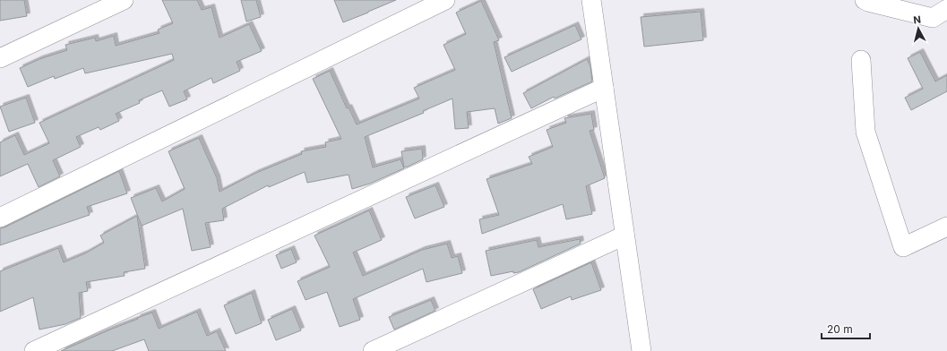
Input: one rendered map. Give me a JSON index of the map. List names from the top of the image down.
{
  "scale_bar": "20 m",
  "north": "top"
}
